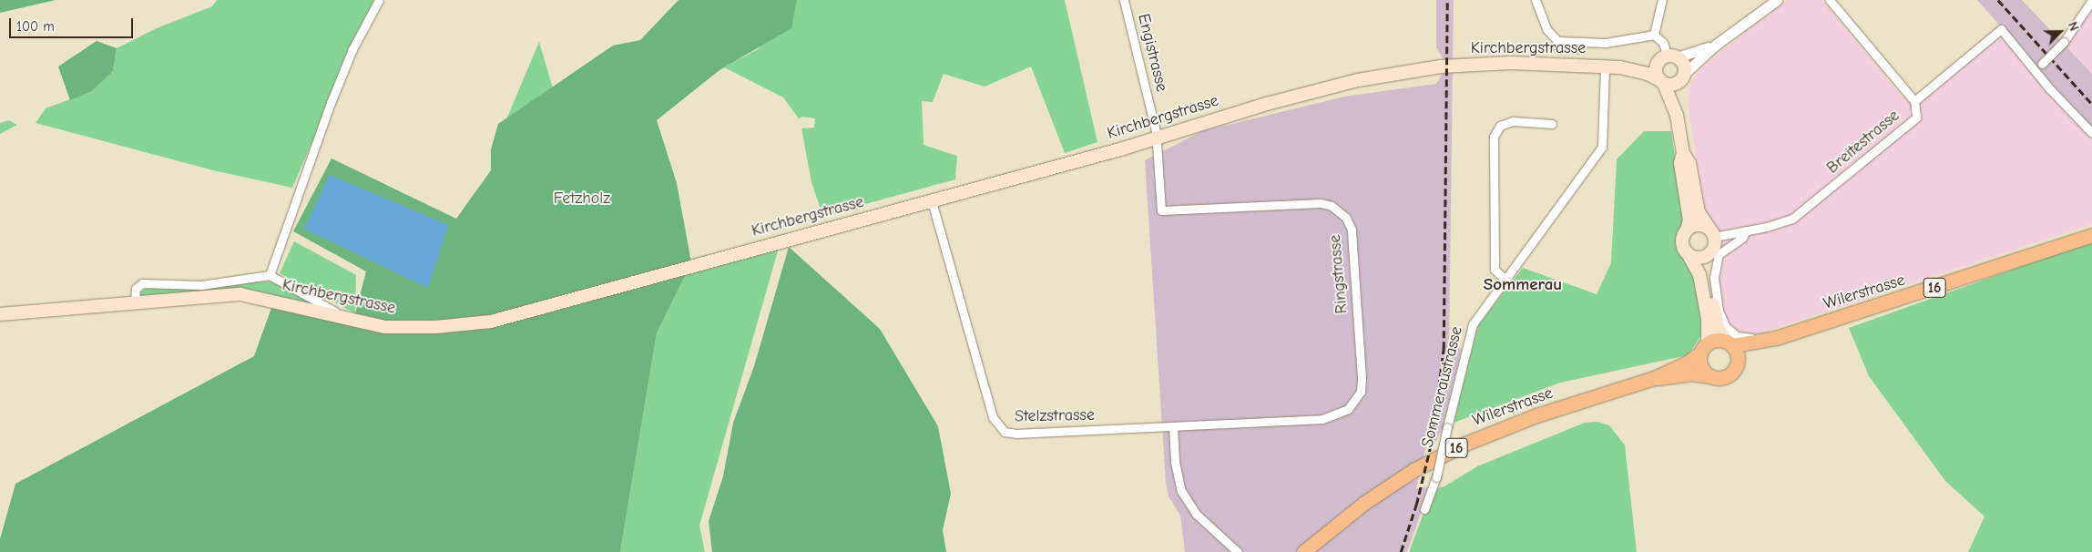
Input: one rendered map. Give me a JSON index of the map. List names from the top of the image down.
{
  "streets": {
    "main road": ["Kirchbergstrasse", "16", "Wilerstrasse"],
    "street": [
      "Engistrasse",
      "Breitestrasse",
      "Ringstrasse",
      "Sommeraustrasse",
      "Stelzstrasse"
    ]
  },
  "crossings": [
    ["Kirchbergstrasse", "Engistrasse"],
    ["Kirchbergstrasse", "Ringstrasse"],
    ["Kirchbergstrasse", "Sommeraustrasse"],
    ["Kirchbergstrasse", "Stelzstrasse"],
    ["Engistrasse", "Ringstrasse"],
    ["Ringstrasse", "Stelzstrasse"]
  ],
  "districts": ["Sommerau"],
  "parks": ["Fetzholz"],
  "scale_bar": "100 m",
  "north": "top right"
}
